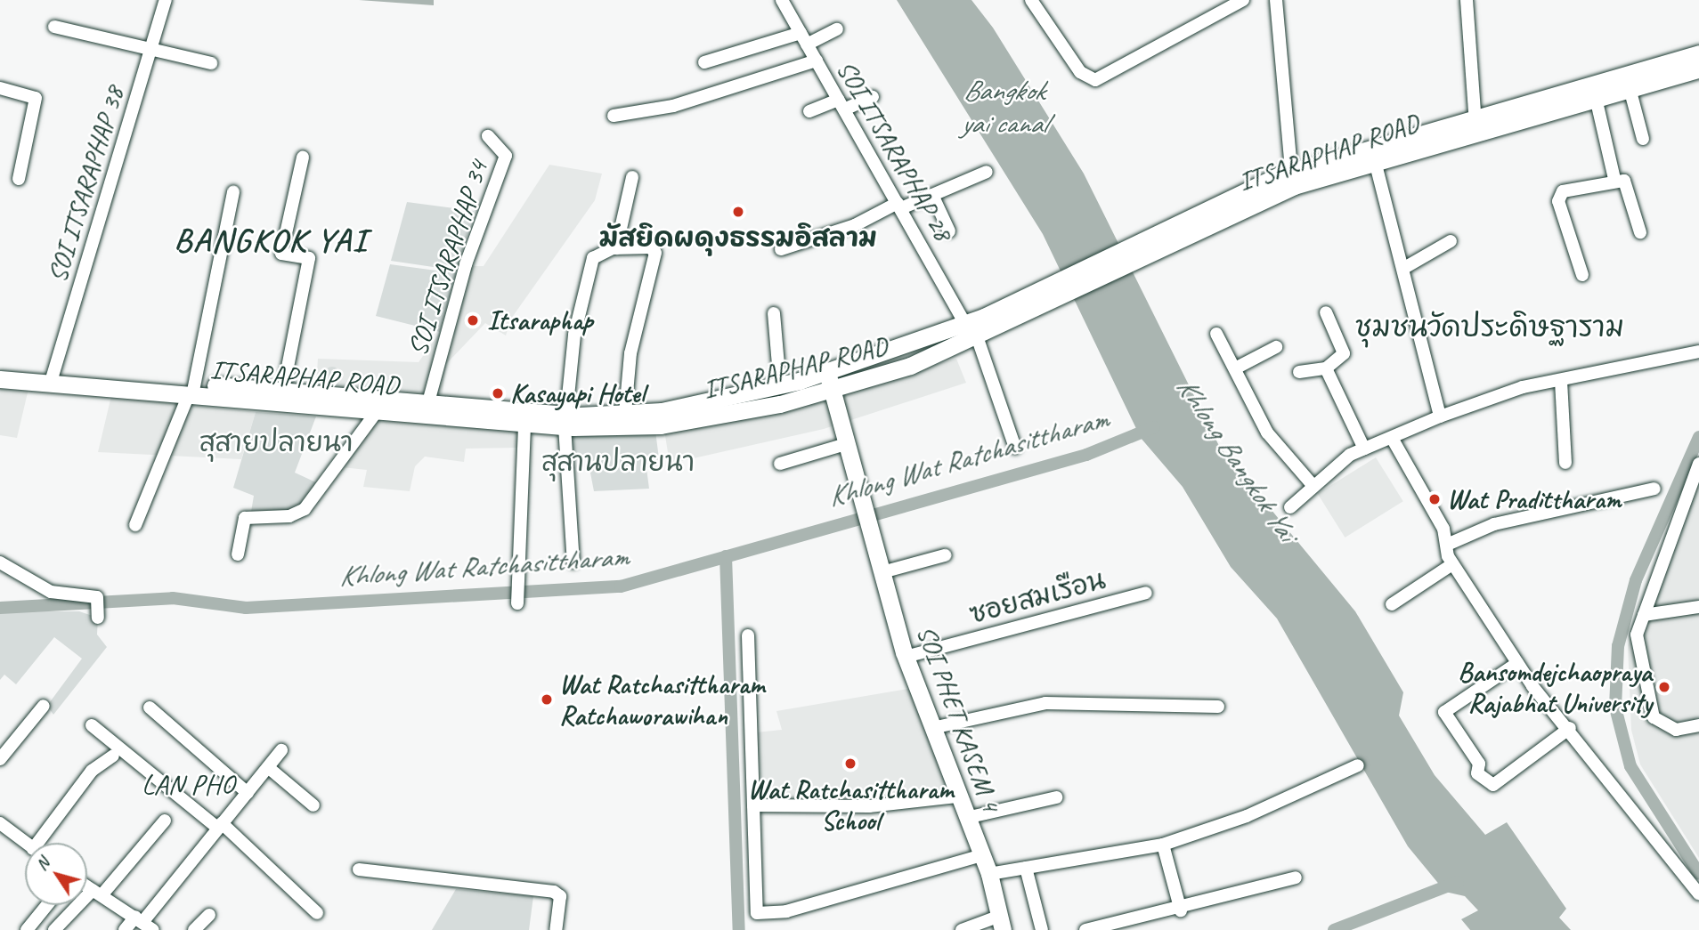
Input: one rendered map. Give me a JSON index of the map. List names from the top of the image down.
{
  "streets": {
    "main road": ["ITSARAPHAP ROAD", "SOI PHET KASEM 4"],
    "street": [
      "SOI ITSARAPHAP 28",
      "SOI ITSARAPHAP 38",
      "SOI ITSARAPHAP 34",
      "ซอยสมเรือน"
    ]
  },
  "crossings": [
    ["SOI ITSARAPHAP 28", "ITSARAPHAP ROAD"],
    ["ITSARAPHAP ROAD", "SOI PHET KASEM 4"],
    ["ซอยสมเรือน", "SOI PHET KASEM 4"]
  ],
  "districts": ["BANGKOK YAI", "ชุมชนวัดประดิษฐาราม", "LAN PHO"],
  "water": ["Bangkok yai canal", "Khlong Wat Ratchasittharam", "Khlong Bangkok Yai"],
  "parks": ["สุสายปลายนา", "สุสานปลายนา"],
  "places": [
    "มัสยิดผดุงธรรมอิสลาม",
    "Itsaraphap",
    "Kasayapi Hotel",
    "Wat Pradittharam",
    "Bansomdejchaopraya Rajabhat University",
    "Wat Ratchasittharam Ratchaworawihan",
    "Wat Ratchasittharam School"
  ],
  "north": "top left"
}
